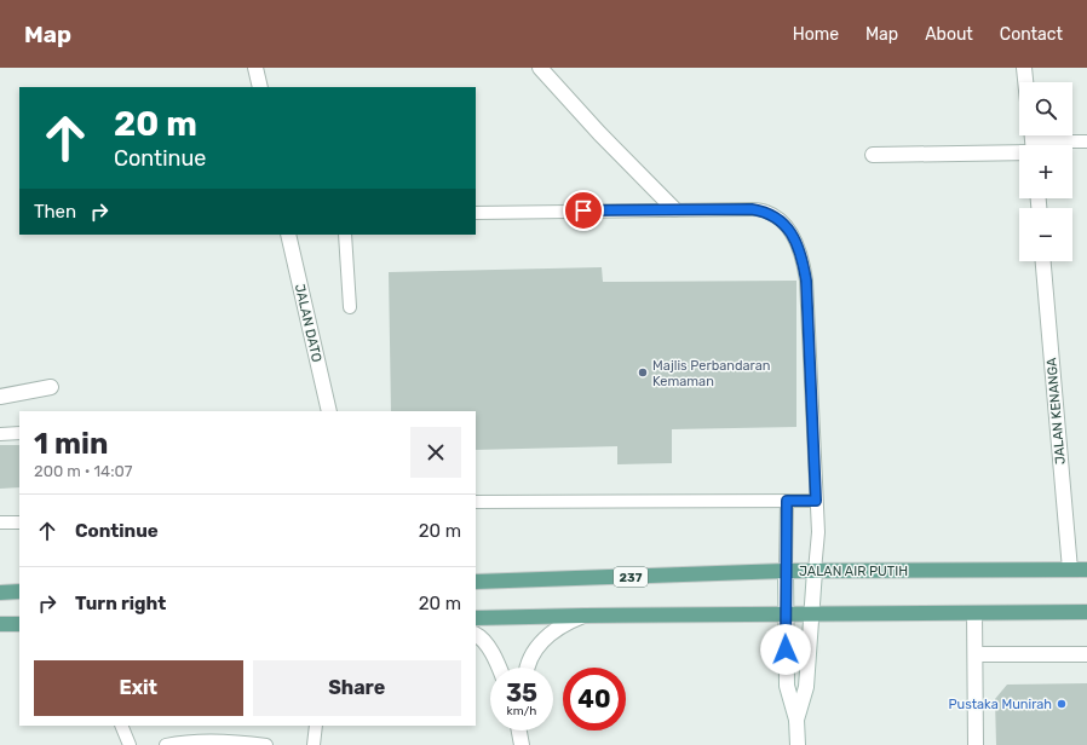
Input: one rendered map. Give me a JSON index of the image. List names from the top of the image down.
{
  "streets": {
    "main road": ["JALAN AIR PUTIH", "237"],
    "street": ["JALAN DATO", "JALAN KENANGA"]
  },
  "crossings": [
    ["JALAN KENANGA", "JALAN AIR PUTIH"]
  ],
  "places": ["Majlis Perbandaran Kemaman", "Pustaka Munirah"],
  "page": {
    "header": "Map",
    "nav": [
      "Home",
      "Map",
      "About",
      "Contact"
    ],
    "map_buttons": ["+", "−"],
    "turn": ["20 m", "Continue"],
    "then": "Then",
    "heading": ["1 min", "200 m · 14:07"],
    "list": [
      {
        "name": "Continue",
        "value": "20 m"
      },
      {
        "name": "Turn right",
        "value": "20 m"
      }
    ],
    "buttons": ["Exit", "Share"],
    "speed": "35 km/h",
    "limit": "40"
  }
}
